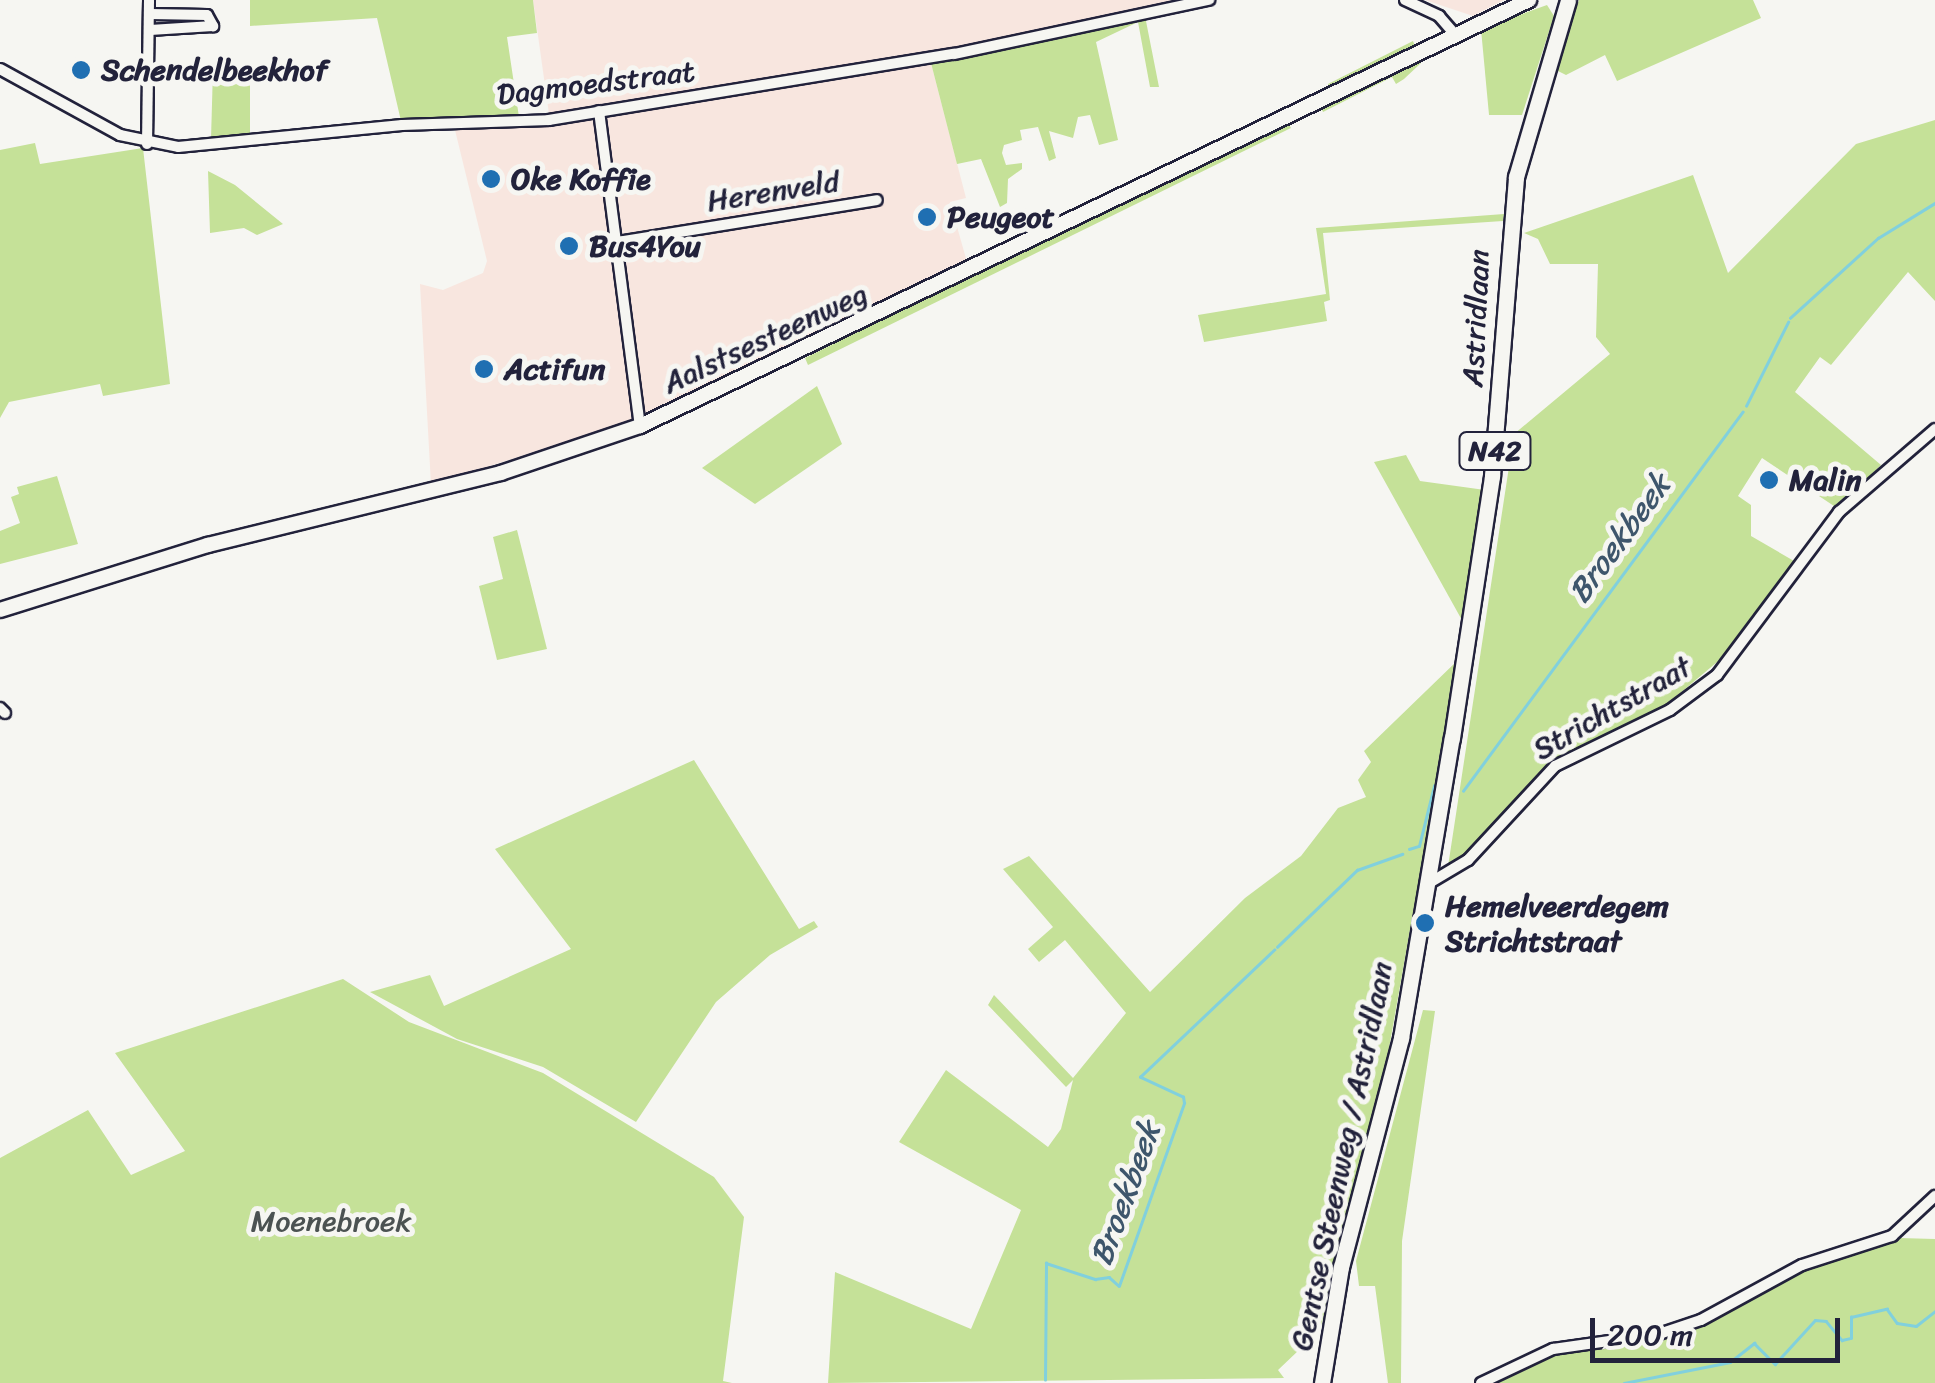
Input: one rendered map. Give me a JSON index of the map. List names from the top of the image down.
{
  "streets": {
    "main road": [
      "Astridlaan",
      "Aalstsesteenweg",
      "N42",
      "Gentse Steenweg / Astridlaan"
    ],
    "street": ["Dagmoedstraat", "Herenveld", "Strichtstraat"]
  },
  "crossings": [
    ["Astridlaan", "Gentse Steenweg / Astridlaan"],
    ["Strichtstraat", "Gentse Steenweg / Astridlaan"]
  ],
  "water": ["Broekbeek"],
  "parks": ["Moenebroek"],
  "places": [
    "Schendelbeekhof",
    "Oke Koffie",
    "Peugeot",
    "Bus4You",
    "Actifun",
    "Malin",
    "Hemelveerdegem Strichtstraat"
  ],
  "scale_bar": "200 m"
}
